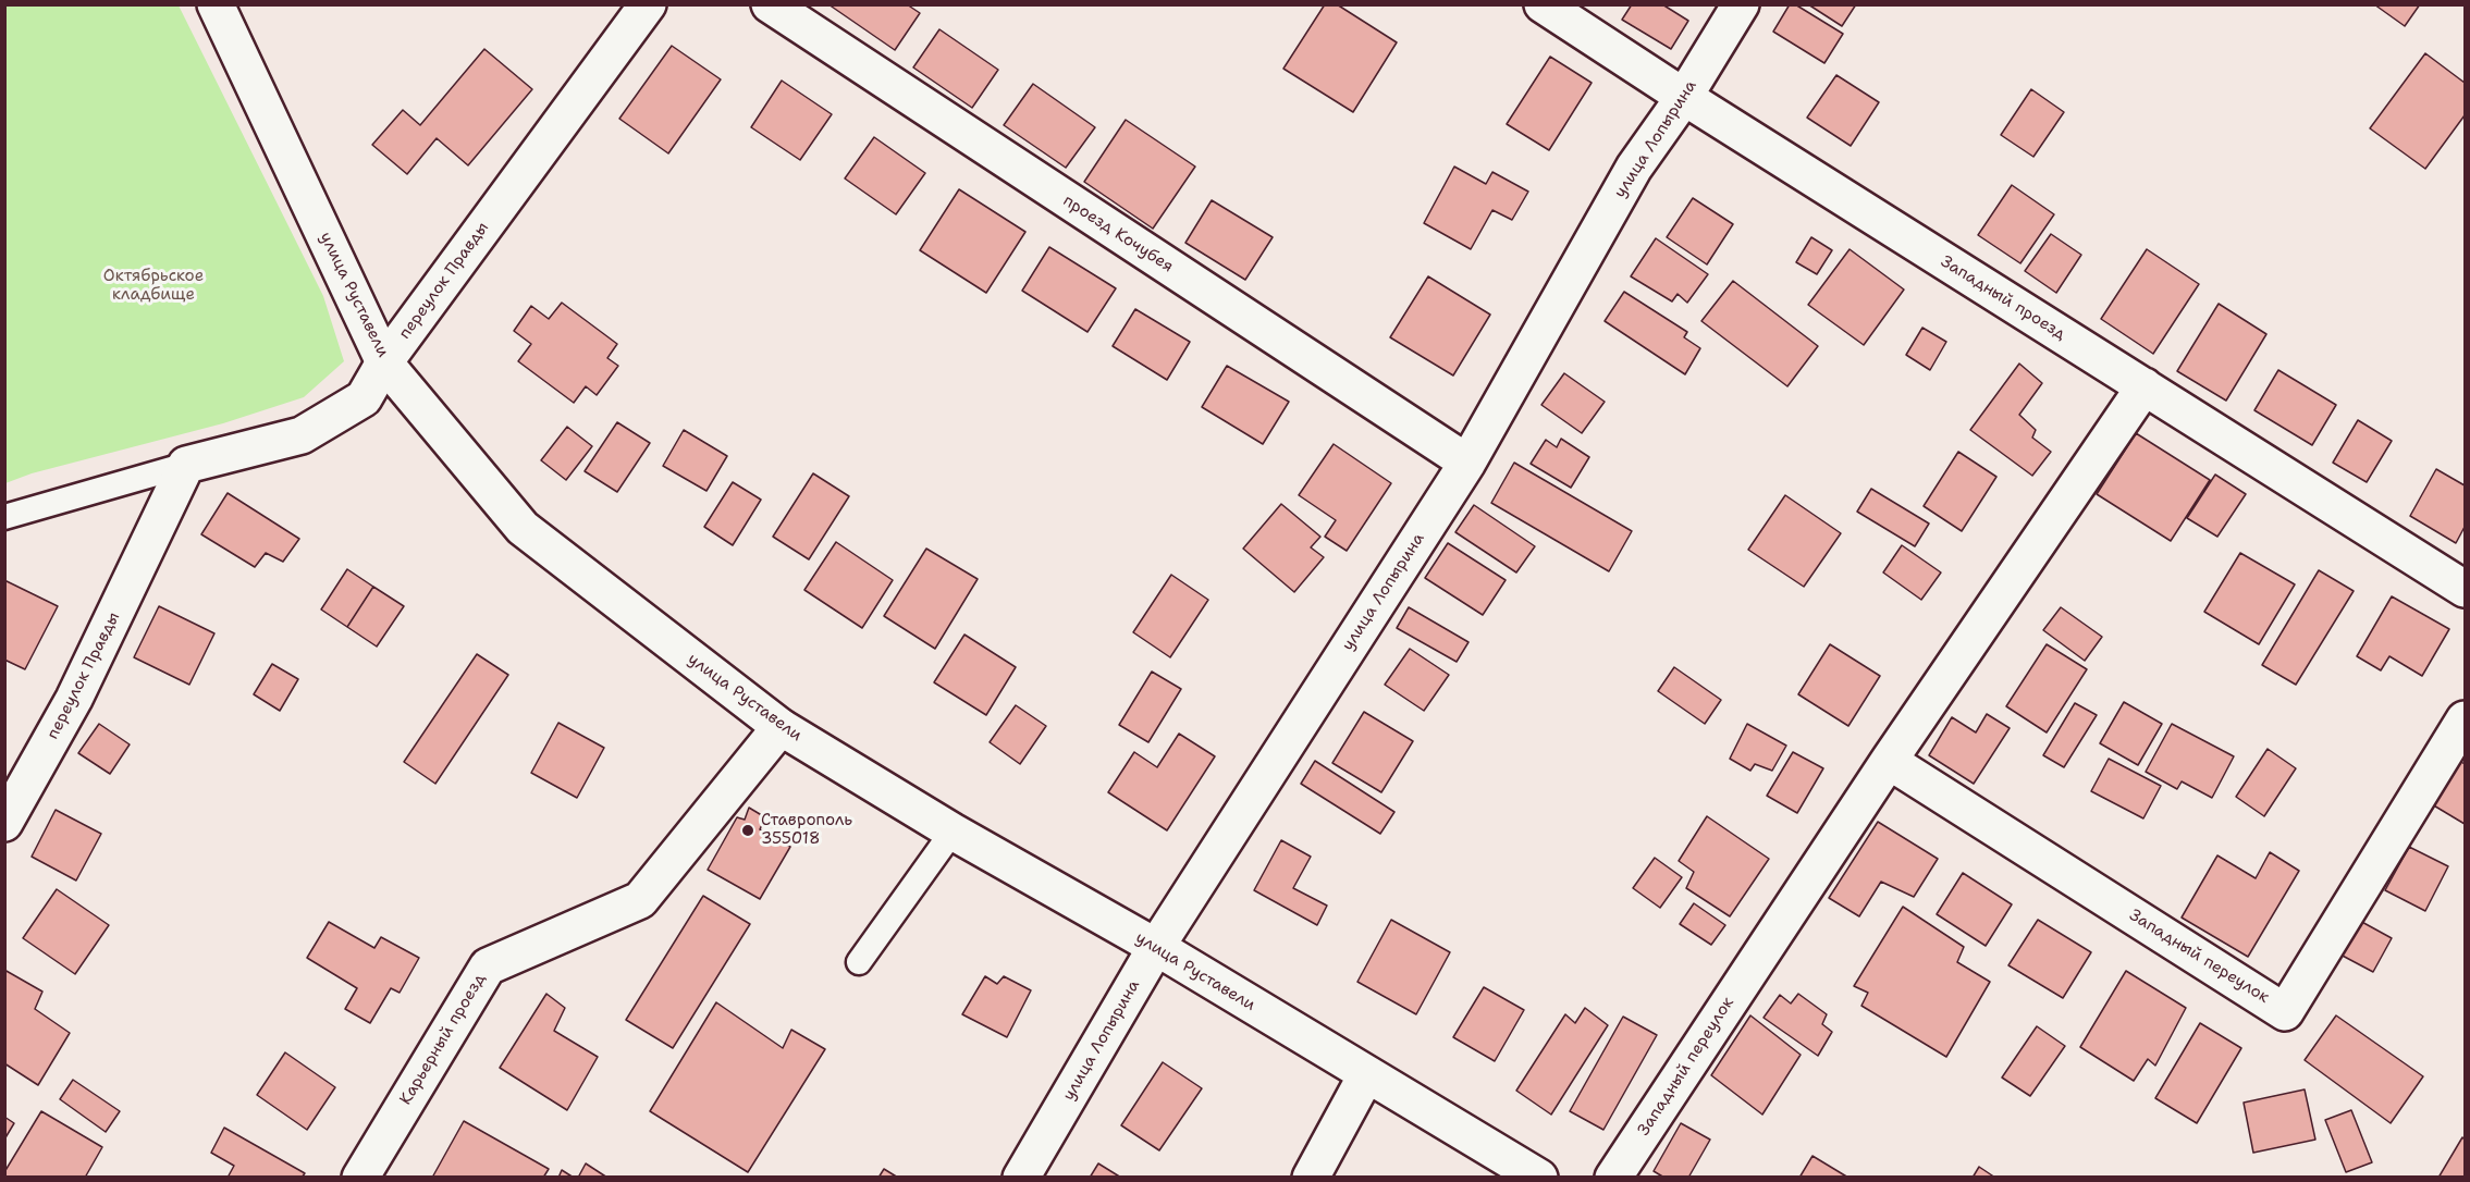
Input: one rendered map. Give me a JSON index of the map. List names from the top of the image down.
{
  "streets": {
    "street": [
      "улица Лопырина",
      "проезд Кочубея",
      "переулок Правды",
      "улица Руставели",
      "Западный проезд",
      "Западный переулок",
      "Карьерный проезд"
    ]
  },
  "crossings": [
    ["улица Лопырина", "проезд Кочубея"],
    ["улица Лопырина", "улица Руставели"],
    ["улица Лопырина", "Западный проезд"],
    ["переулок Правды", "улица Руставели"],
    ["улица Руставели", "Карьерный проезд"],
    ["Западный проезд", "Западный переулок"]
  ],
  "parks": ["Октябрьское кладбище"],
  "places": ["Ставрополь 355018"]
}
